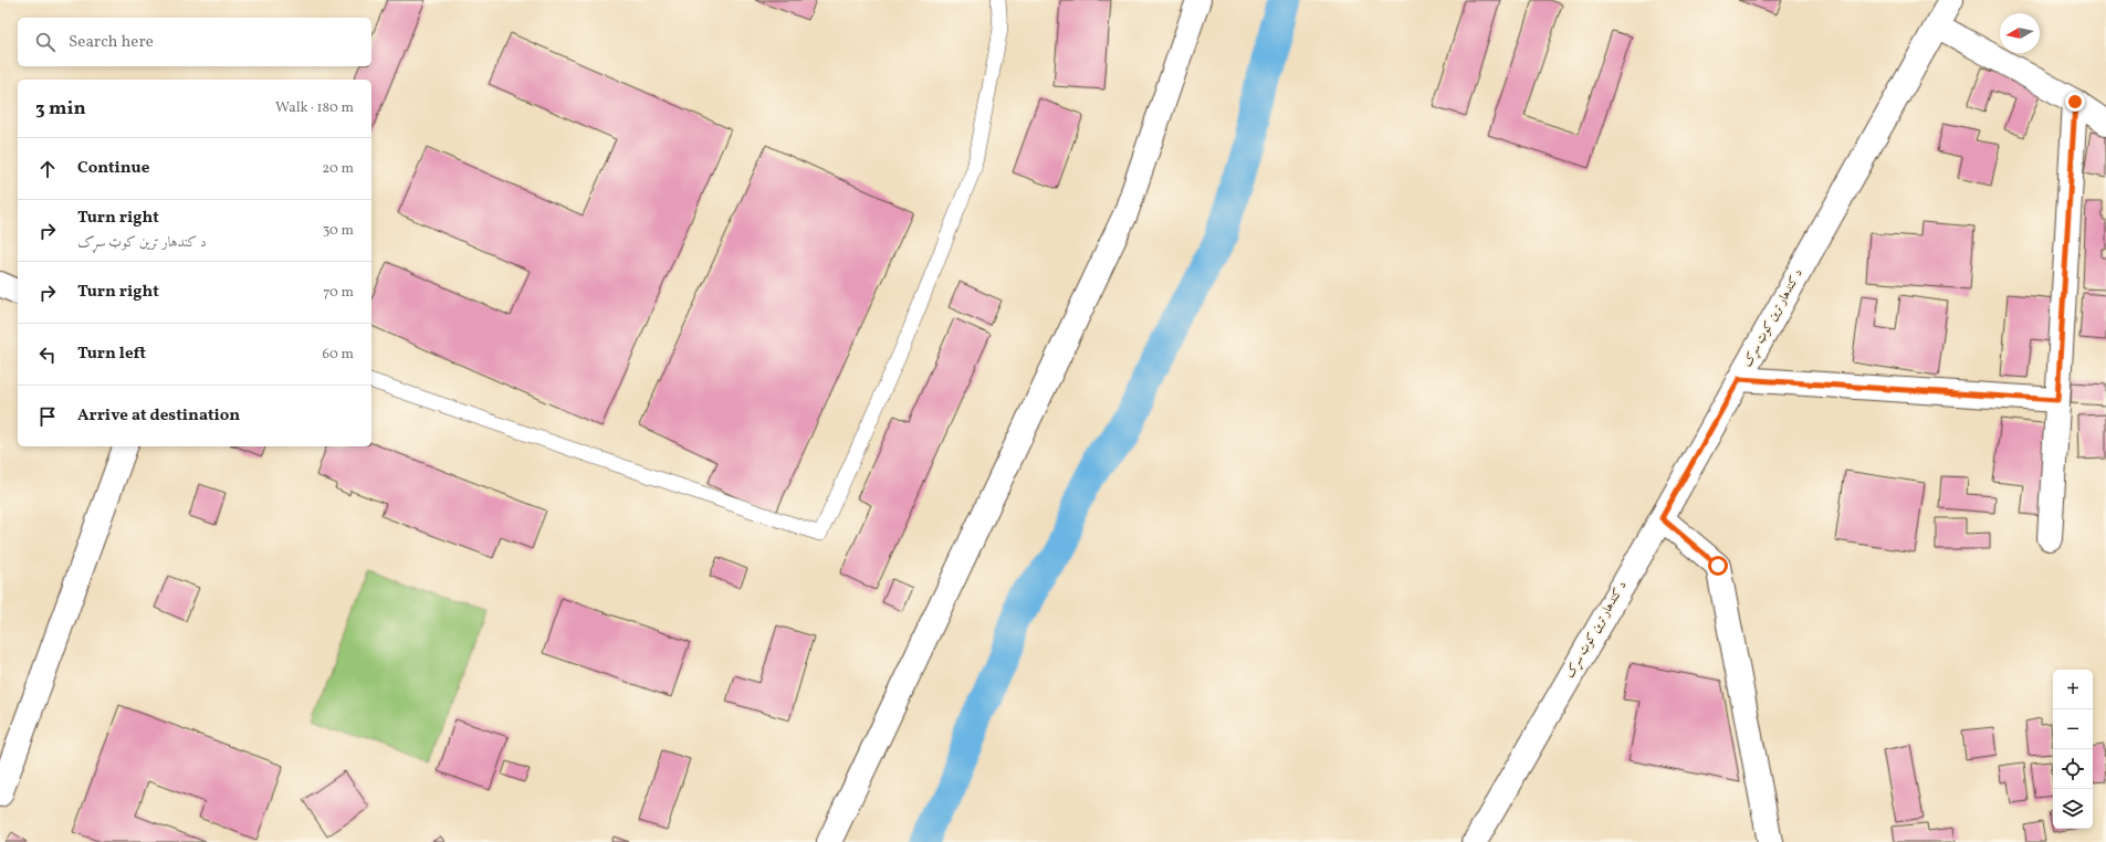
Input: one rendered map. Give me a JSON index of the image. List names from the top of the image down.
{
  "streets": {
    "street": ["د کندهار ترين کوټ سړک"]
  },
  "north": "left",
  "page": {
    "search": "Search here",
    "heading": ["3 min", "Walk · 180 m"],
    "list": [
      ["Continue", "20 m"],
      ["Turn right", "د کندهار ترين کوټ سړک", "30 m"],
      ["Turn right", "70 m"],
      ["Turn left", "60 m"],
      "Arrive at destination"
    ],
    "map_buttons": ["+", "−"]
  }
}
